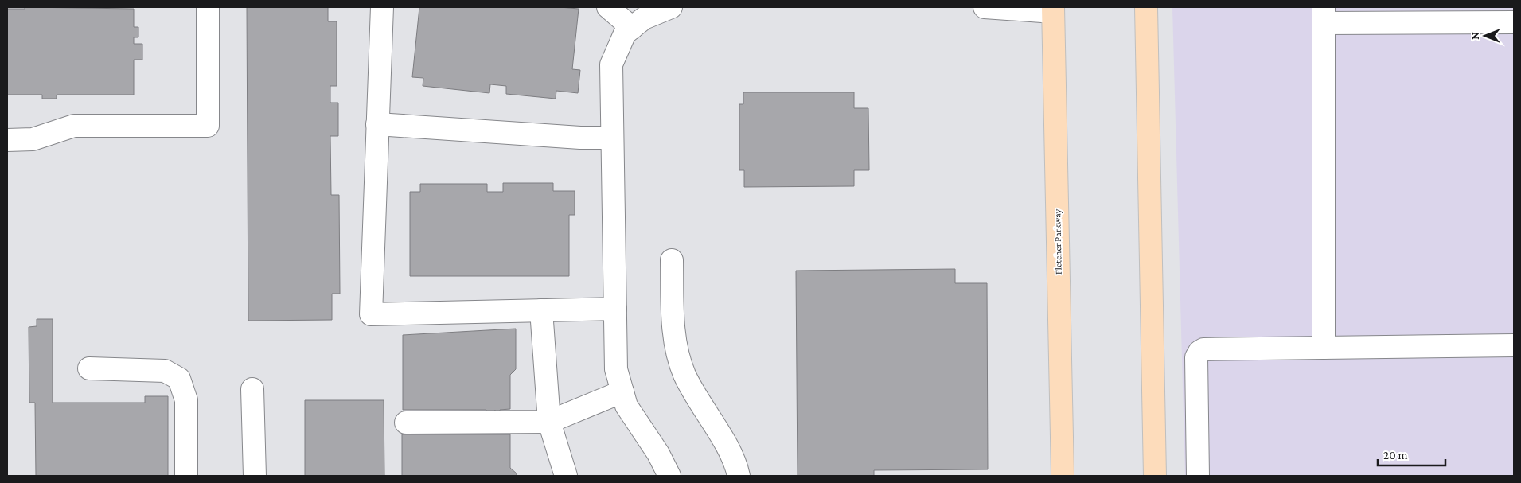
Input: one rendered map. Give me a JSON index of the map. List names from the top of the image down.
{
  "streets": {
    "main road": ["Fletcher Parkway"]
  },
  "scale_bar": "20 m",
  "north": "left"
}
